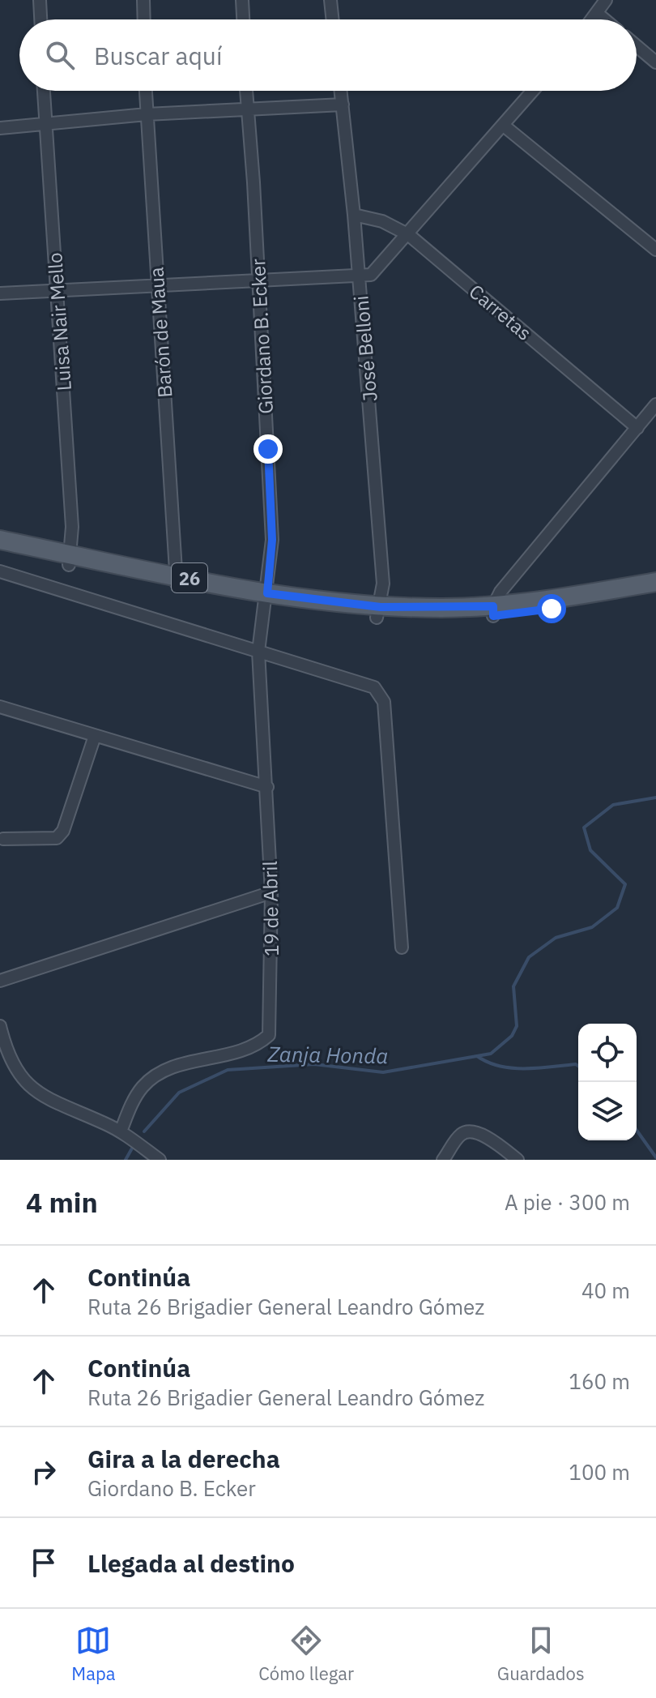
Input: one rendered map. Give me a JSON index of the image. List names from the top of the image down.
{
  "streets": {
    "main road": ["26"],
    "street": [
      "Carretas",
      "Luisa Nair Mello",
      "Barón de Maua",
      "Giordano B. Ecker",
      "José Belloni",
      "19 de Abril"
    ]
  },
  "crossings": [
    ["Carretas", "José Belloni"],
    ["Luisa Nair Mello", "26"],
    ["Barón de Maua", "26"],
    ["Giordano B. Ecker", "26"],
    ["Giordano B. Ecker", "19 de Abril"],
    ["José Belloni", "26"],
    ["26", "19 de Abril"]
  ],
  "water": ["Zanja Honda"],
  "page": {
    "search": "Buscar aquí",
    "heading": ["4 min", "A pie · 300 m"],
    "list": [
      ["Continúa", "Ruta 26 Brigadier General Leandro Gómez", "40 m"],
      ["Continúa", "Ruta 26 Brigadier General Leandro Gómez", "160 m"],
      ["Gira a la derecha", "Giordano B. Ecker", "100 m"],
      "Llegada al destino"
    ],
    "nav": ["Mapa", "Cómo llegar", "Guardados"]
  }
}
